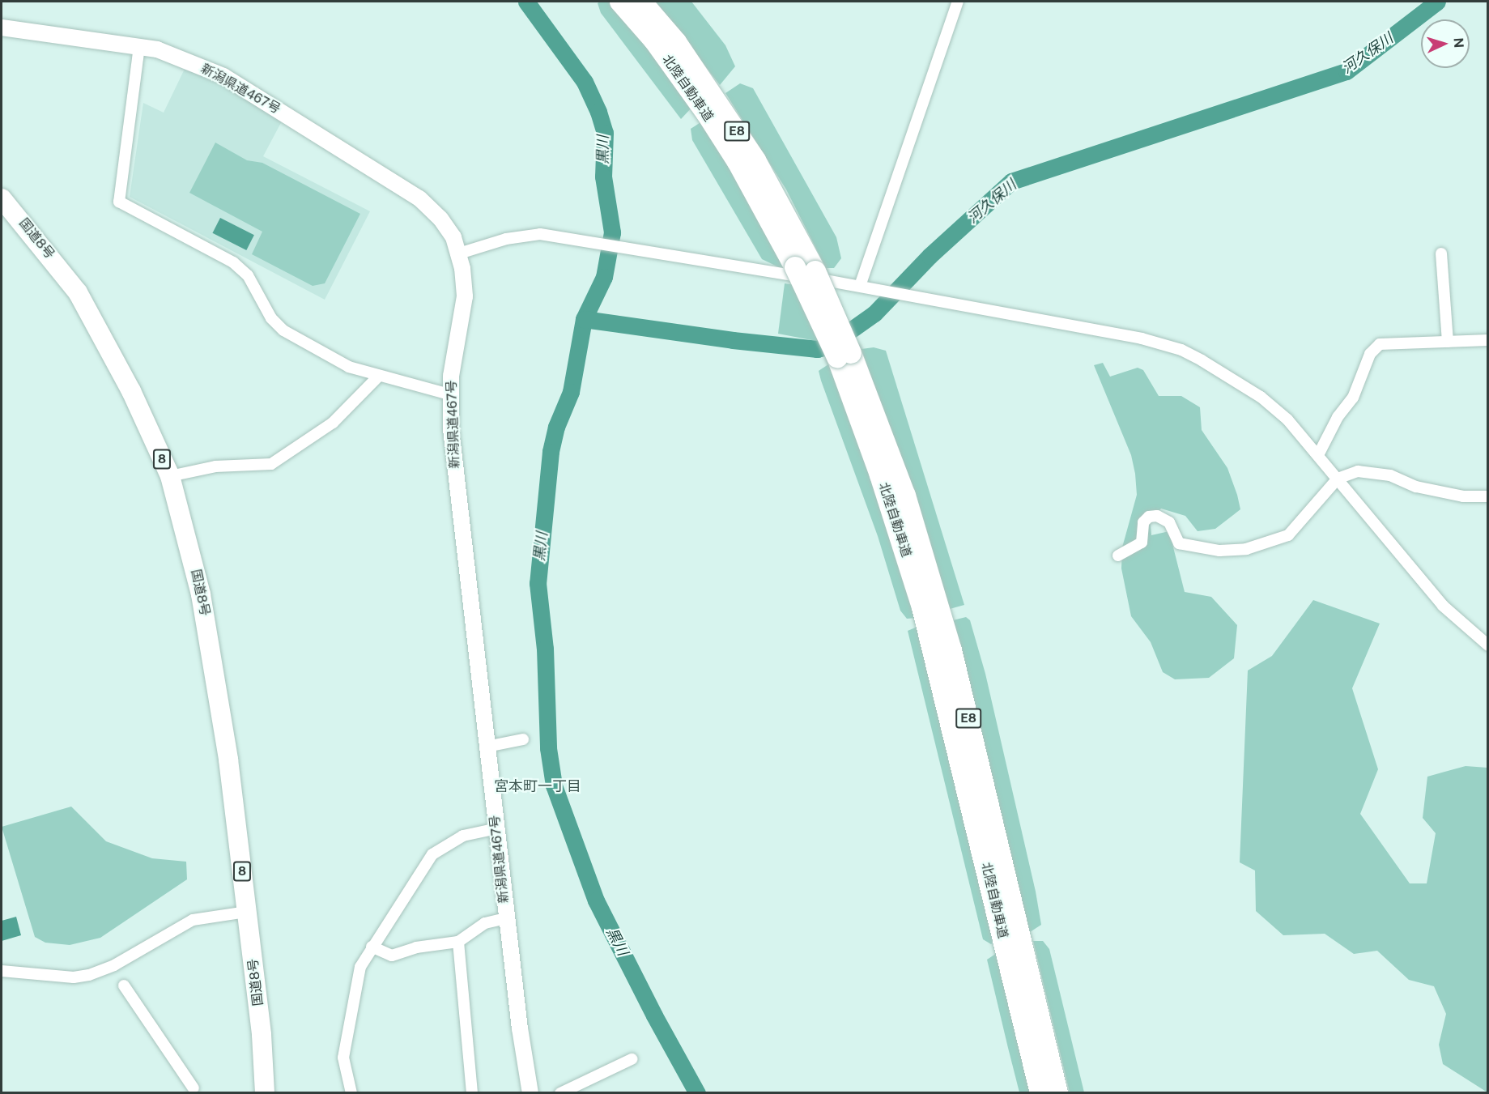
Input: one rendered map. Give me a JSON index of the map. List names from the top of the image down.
{
  "streets": {
    "highway": [
      "北陸自動車道",
      "E8",
      "国道8号",
      "8"
    ],
    "main road": ["新潟県道467号"]
  },
  "crossings": [
    ["国道8号", "8"]
  ],
  "districts": ["宮本町一丁目"],
  "water": ["河久保川", "黒川"],
  "north": "right"
}
